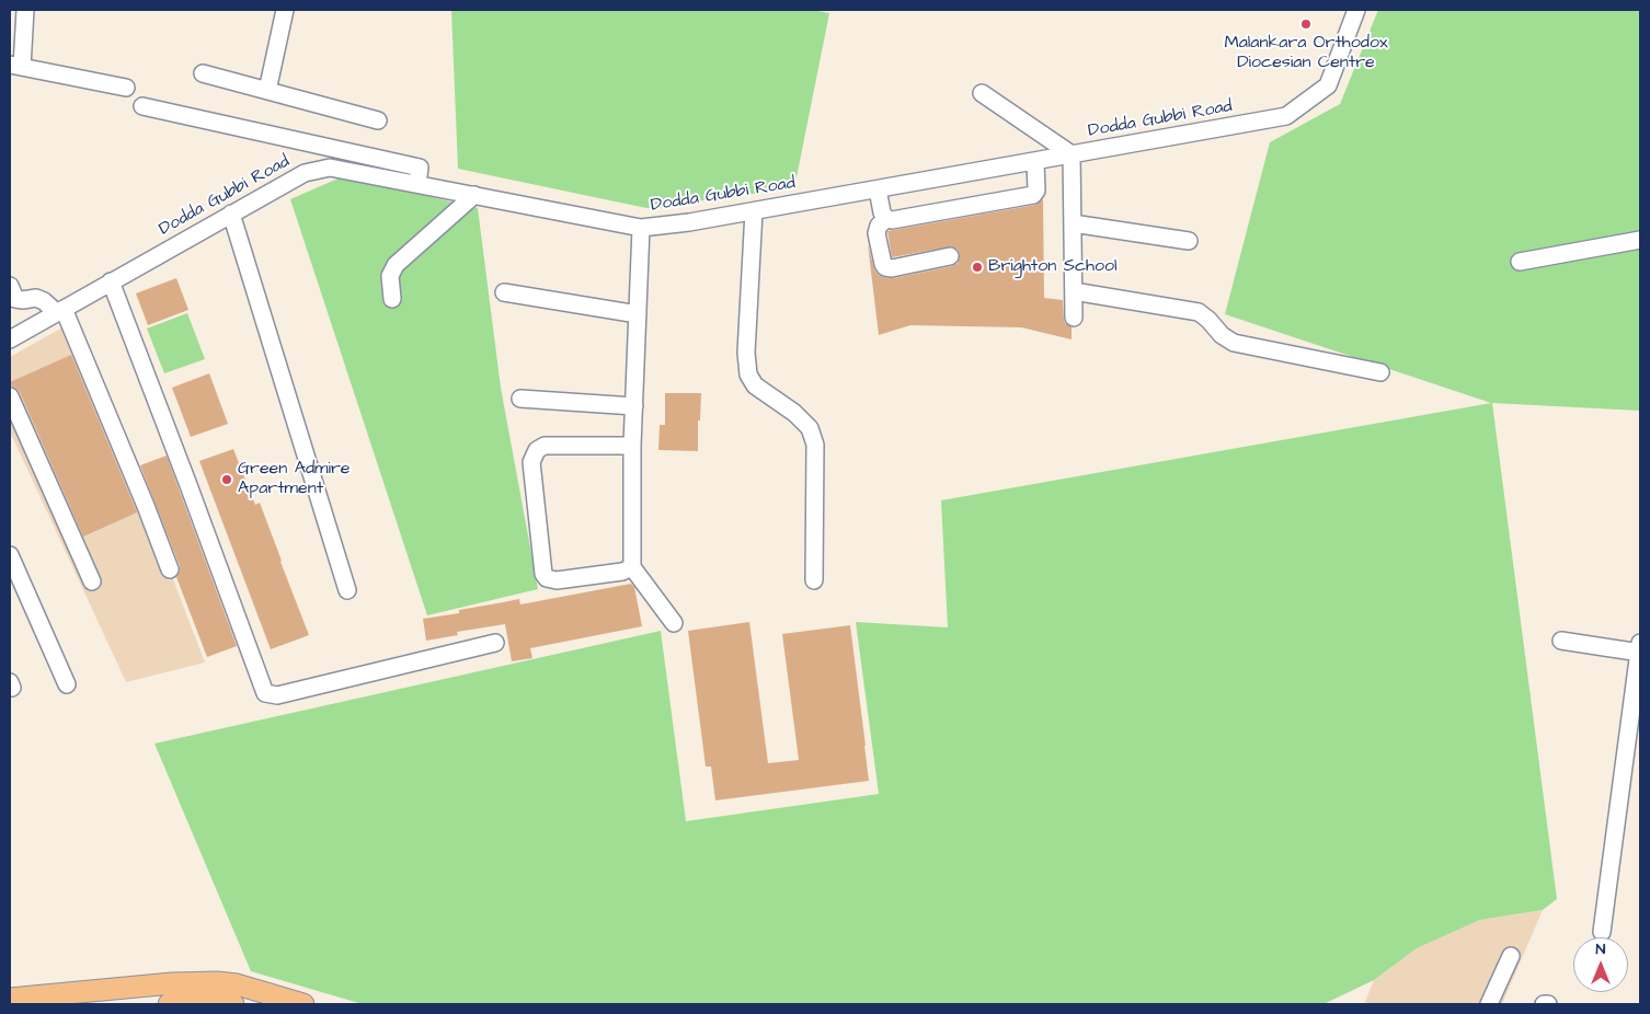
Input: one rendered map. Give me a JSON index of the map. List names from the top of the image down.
{
  "streets": {
    "street": ["Dodda Gubbi Road"]
  },
  "places": ["Malankara Orthodox Diocesian Centre", "Brighton School", "Green Admire Apartment"],
  "north": "top"
}
